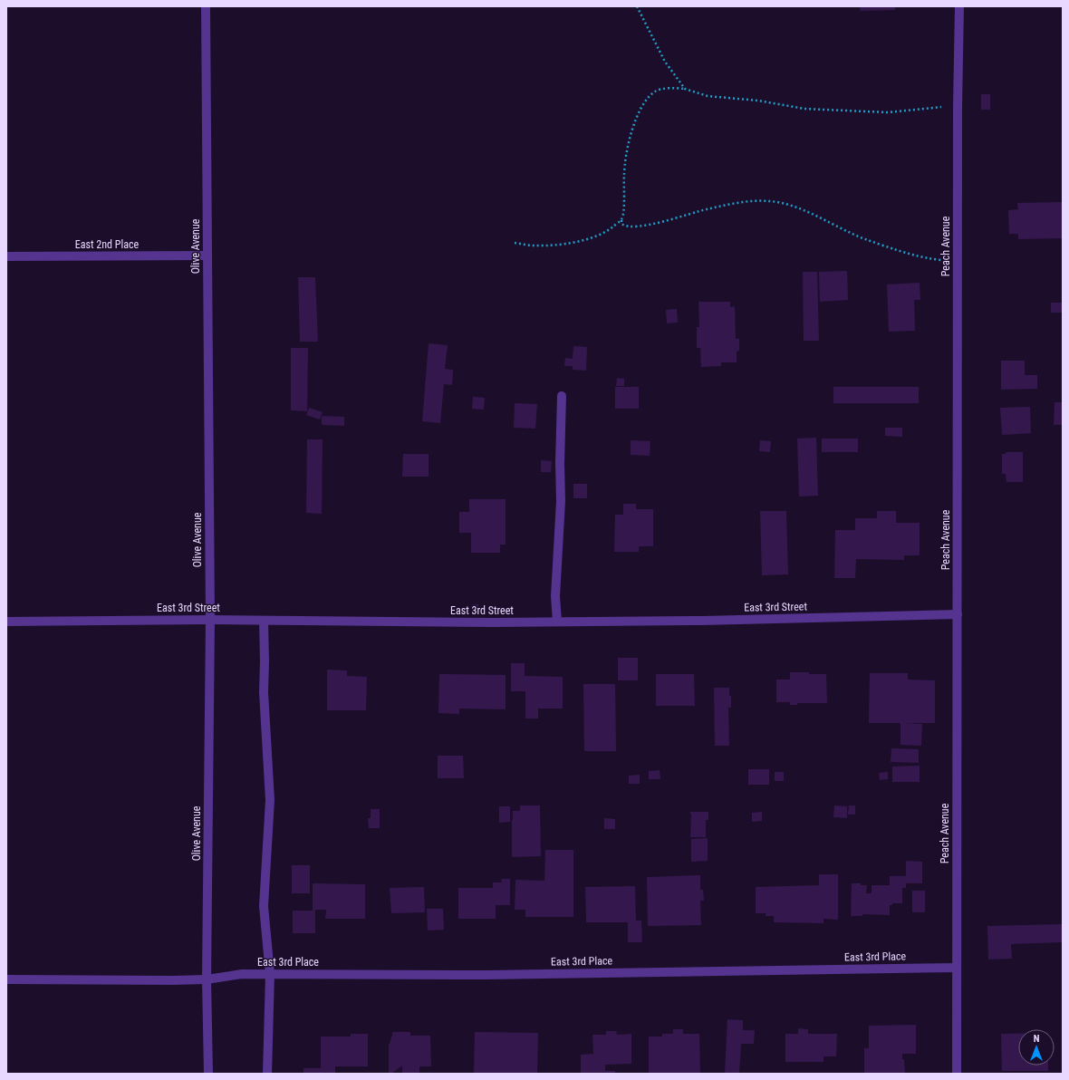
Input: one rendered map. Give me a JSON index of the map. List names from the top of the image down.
{
  "streets": {
    "street": [
      "East 2nd Place",
      "Olive Avenue",
      "Peach Avenue",
      "East 3rd Street",
      "East 3rd Place"
    ]
  },
  "crossings": [
    ["East 2nd Place", "Olive Avenue"],
    ["Olive Avenue", "East 3rd Street"],
    ["Olive Avenue", "East 3rd Place"],
    ["Peach Avenue", "East 3rd Street"],
    ["Peach Avenue", "East 3rd Place"]
  ],
  "north": "top"
}
